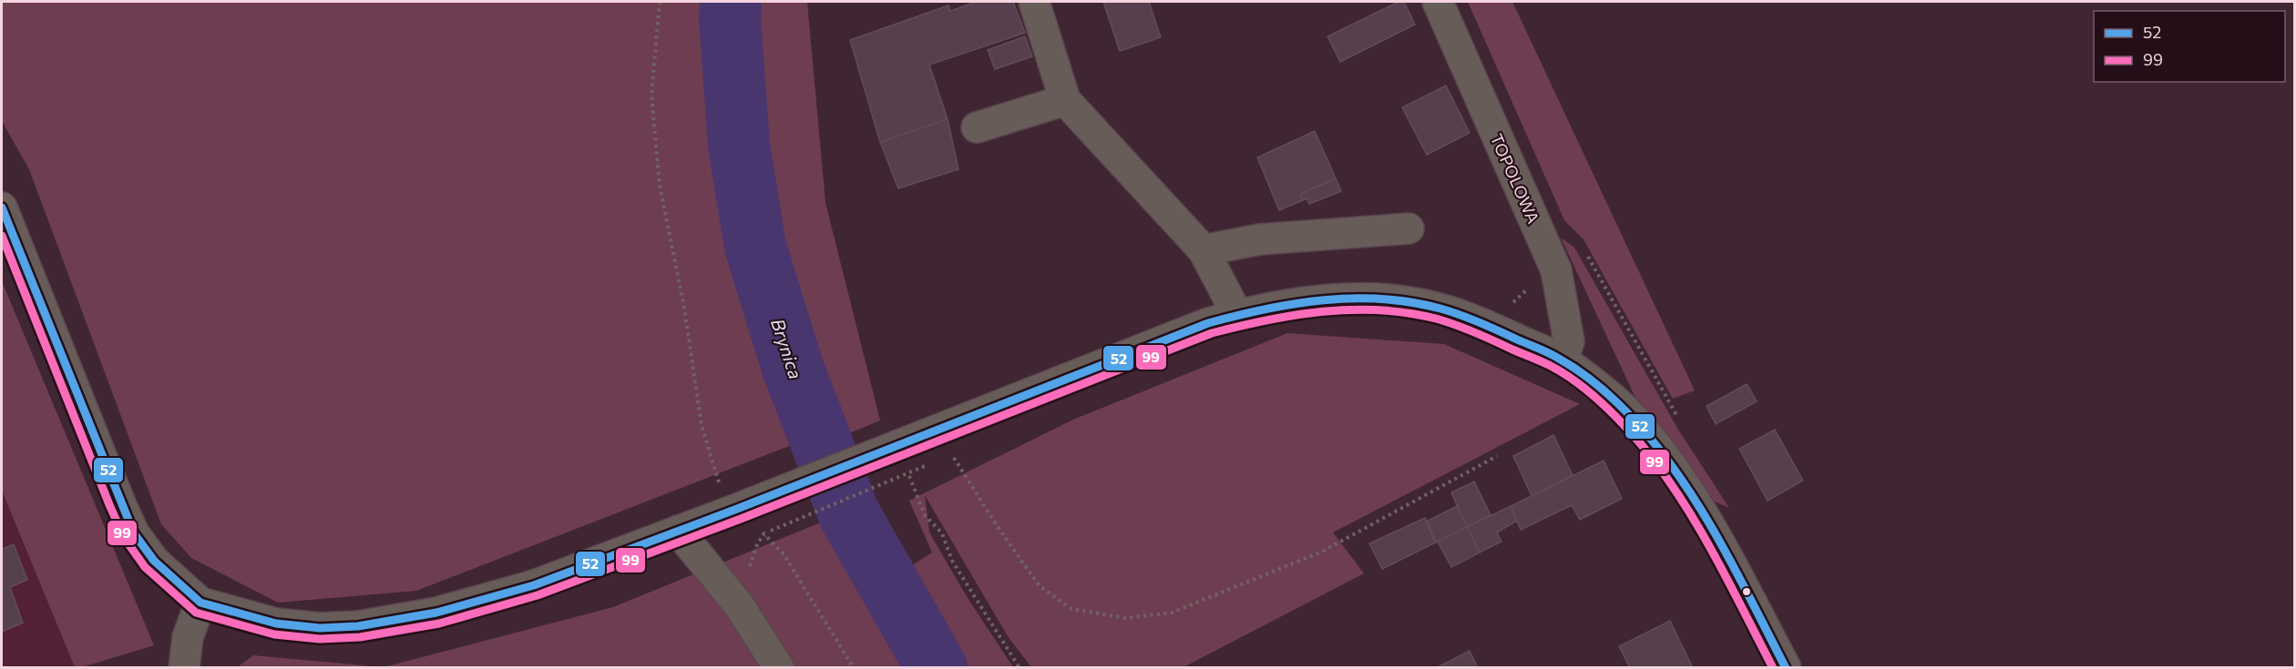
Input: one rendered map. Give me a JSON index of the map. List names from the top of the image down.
{
  "streets": {
    "street": ["TOPOLOWA"]
  },
  "water": ["Brynica"],
  "lines": ["transit line 52", "transit line 99"],
  "legend": ["52", "99"]
}
